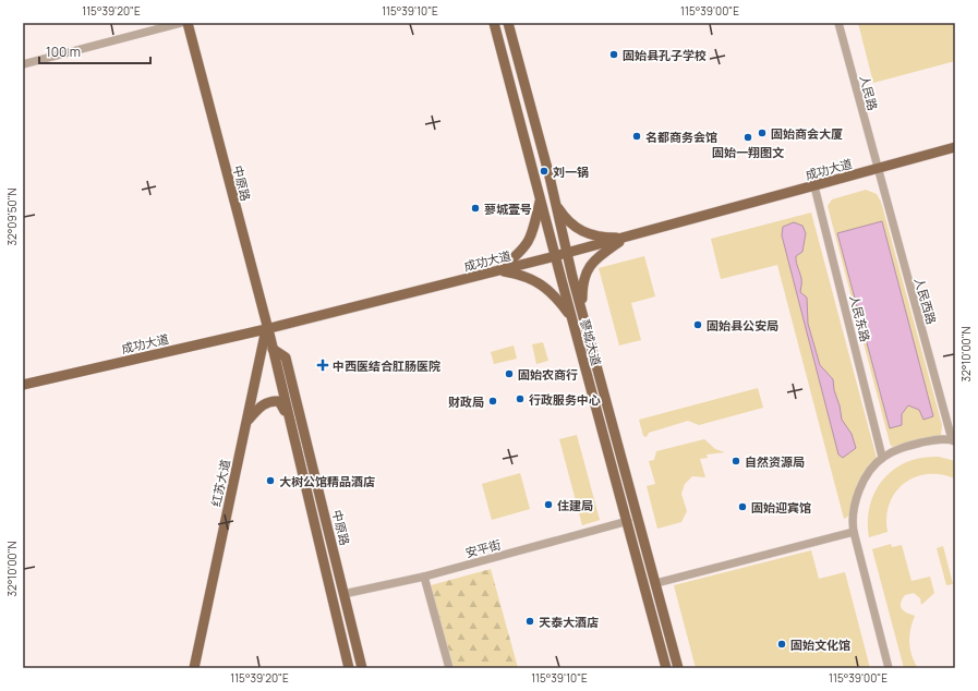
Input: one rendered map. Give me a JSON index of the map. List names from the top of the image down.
{
  "streets": {
    "main road": [
      "成功大道",
      "中原路",
      "蓼城大道",
      "红苏大道"
    ],
    "street": [
      "人民路",
      "人民西路",
      "人民东路",
      "安平街"
    ]
  },
  "crossings": [
    ["人民路", "成功大道"],
    ["人民路", "人民西路"],
    ["成功大道", "中原路"],
    ["成功大道", "人民西路"],
    ["成功大道", "人民东路"],
    ["成功大道", "蓼城大道"],
    ["成功大道", "红苏大道"],
    ["中原路", "红苏大道"],
    ["中原路", "安平街"],
    ["蓼城大道", "安平街"]
  ],
  "places": {
    "other": [
      "固始县孔子学校",
      "固始商会大厦",
      "名都商务会馆",
      "固始一翔图文",
      "刘一锅",
      "蓼城壹号",
      "固始县公安局",
      "固始农商行",
      "行政服务中心",
      "财政局",
      "自然资源局",
      "大树公馆精品酒店",
      "住建局",
      "固始迎宾馆",
      "天泰大酒店",
      "固始文化馆"
    ],
    "health": ["中西医结合肛肠医院"]
  },
  "scale_bar": "100 m",
  "coordinates": [
    "115°39'20\"E",
    "115°39'10\"E",
    "115°39'00\"E",
    "32°09'50\"N",
    "32°10'00\"N"
  ]
}
